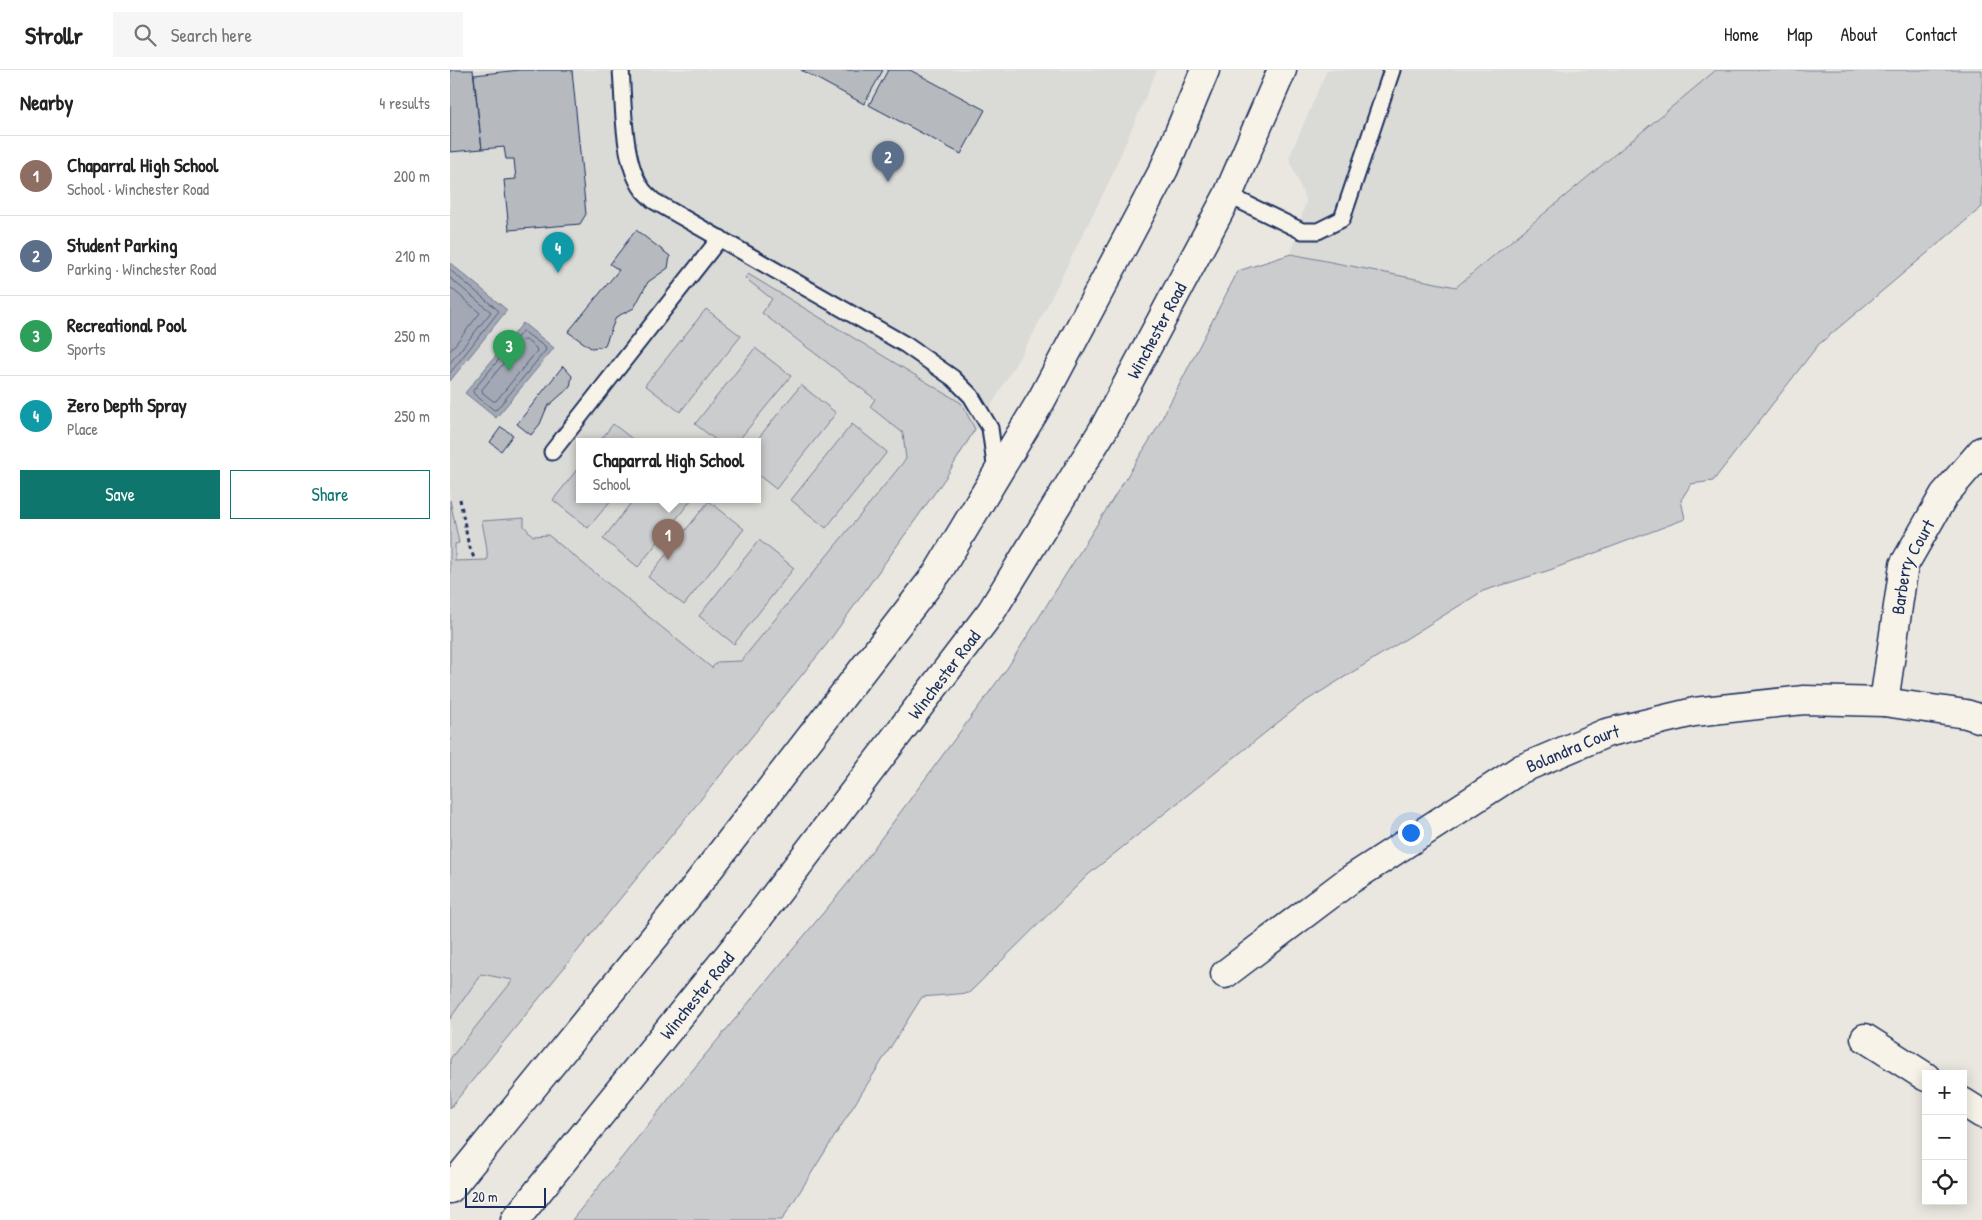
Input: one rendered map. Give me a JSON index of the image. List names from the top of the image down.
{
  "streets": {
    "main road": ["Winchester Road", "Barberry Court", "Bolandra Court"]
  },
  "crossings": [
    ["Barberry Court", "Bolandra Court"]
  ],
  "scale_bar": "20 m",
  "page": {
    "header": "Strollr",
    "search": "Search here",
    "nav": [
      "Home",
      "Map",
      "About",
      "Contact"
    ],
    "heading": ["Nearby", "4 results"],
    "list": [
      {
        "mark": "1",
        "name": "Chaparral High School",
        "note": "School · Winchester Road",
        "value": "200 m"
      },
      {
        "mark": "2",
        "name": "Student Parking",
        "note": "Parking · Winchester Road",
        "value": "210 m"
      },
      {
        "mark": "3",
        "name": "Recreational Pool",
        "note": "Sports",
        "value": "250 m"
      },
      {
        "mark": "4",
        "name": "Zero Depth Spray",
        "note": "Place",
        "value": "250 m"
      }
    ],
    "pins": [
      "2",
      "4",
      "3",
      "1"
    ],
    "popup": ["Chaparral High School", "School"],
    "buttons": ["Save", "Share"],
    "map_buttons": ["+", "−"],
    "scale": "20 m"
  }
}
